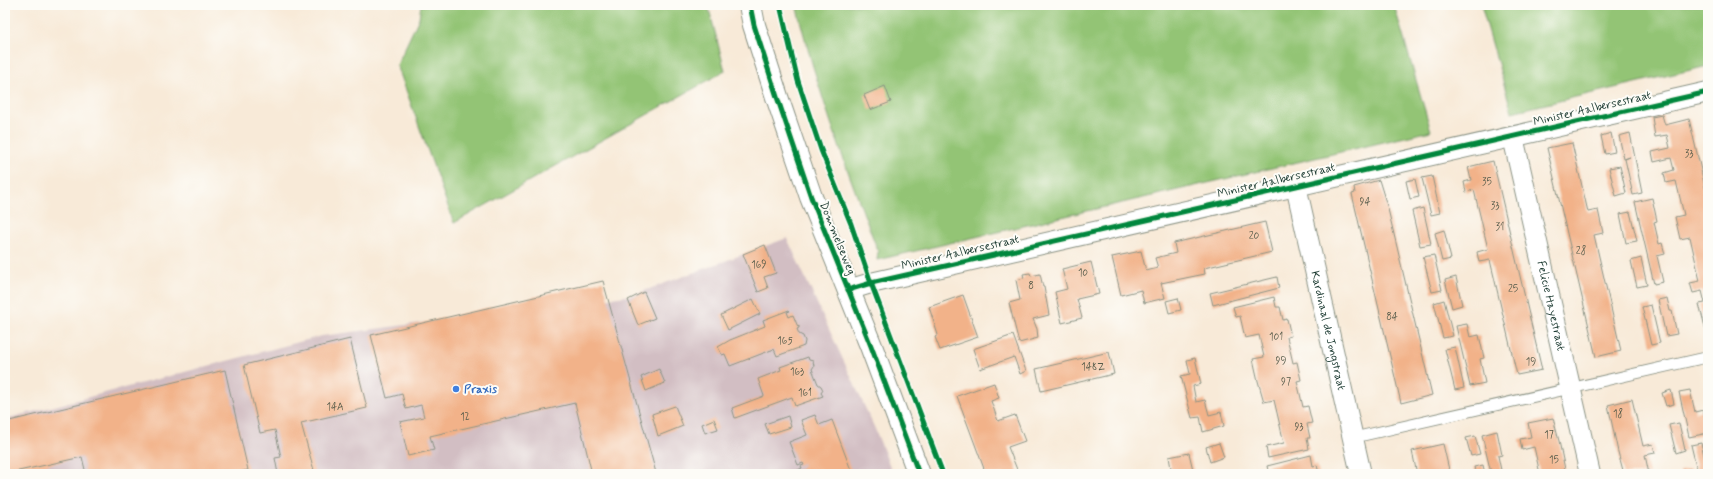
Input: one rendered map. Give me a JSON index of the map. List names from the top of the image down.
{
  "streets": {
    "street": [
      "Minister Aalbersestraat",
      "Dommelseweg",
      "Felicie Hayestraat",
      "Kardinaal de Jongstraat"
    ]
  },
  "crossings": [
    ["Minister Aalbersestraat", "Dommelseweg"],
    ["Minister Aalbersestraat", "Felicie Hayestraat"],
    ["Minister Aalbersestraat", "Kardinaal de Jongstraat"]
  ],
  "places": ["Praxis"],
  "house_numbers": [
    "33",
    "35",
    "94",
    "33",
    "31",
    "20",
    "28",
    "169",
    "10",
    "8",
    "25",
    "84",
    "101",
    "165",
    "99",
    "19",
    "148Z",
    "163",
    "97",
    "161",
    "14A",
    "18",
    "12",
    "93",
    "17",
    "15"
  ]
}
